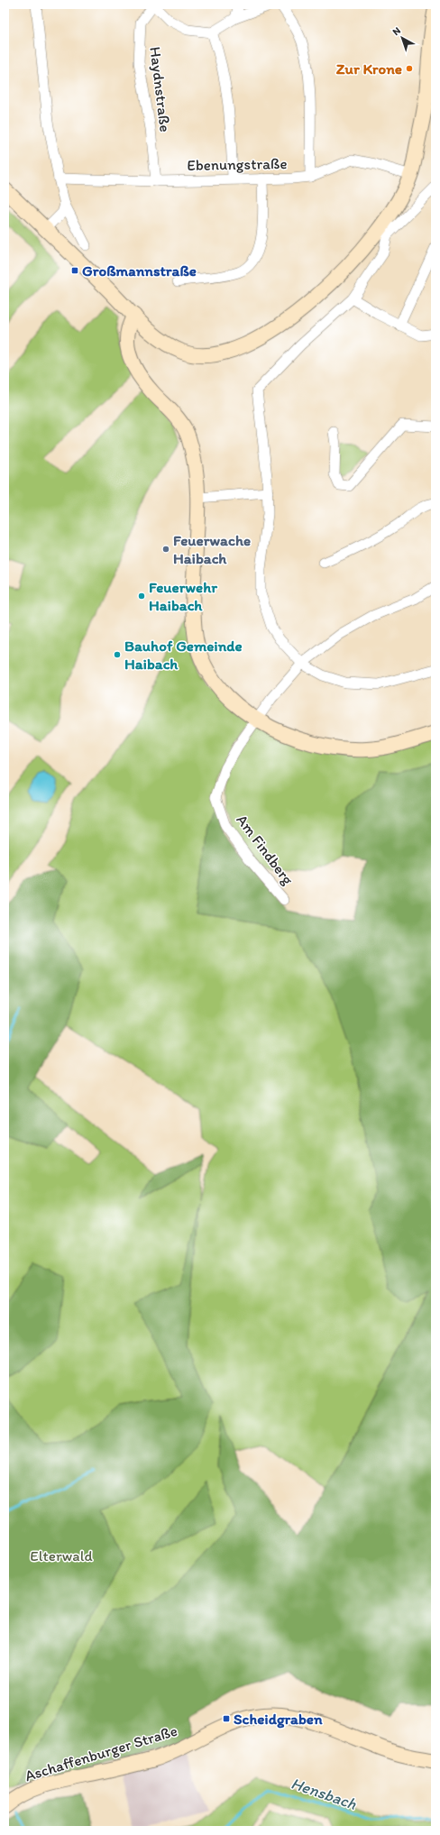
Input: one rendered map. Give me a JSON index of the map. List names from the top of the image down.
{
  "streets": {
    "street": [
      "Haydnstraße",
      "Ebenungstraße",
      "Am Findberg",
      "Aschaffenburger Straße"
    ]
  },
  "crossings": [
    ["Haydnstraße", "Ebenungstraße"]
  ],
  "water": ["Hensbach"],
  "parks": ["Elterwald"],
  "places": {
    "other": [
      "Zur Krone",
      "Feuerwache Haibach",
      "Feuerwehr Haibach",
      "Bauhof Gemeinde Haibach"
    ],
    "transit": ["Großmannstraße", "Scheidgraben"]
  },
  "north": "top left"
}
